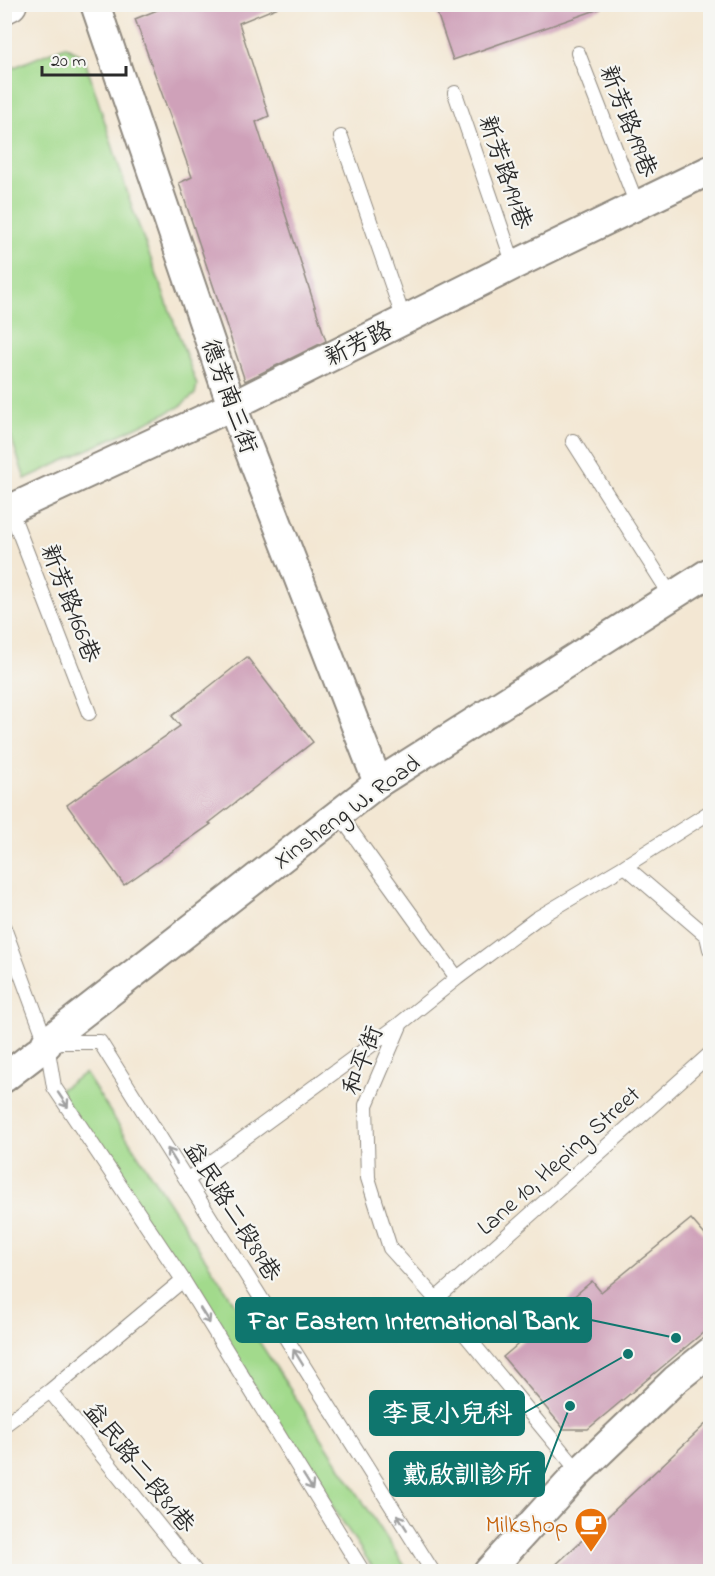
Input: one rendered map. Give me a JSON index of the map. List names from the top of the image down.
{
  "streets": {
    "street": ["新芳路", "德芳南三街", "Xinsheng W. Road"],
    "lane": [
      "新芳路199巷",
      "新芳路191巷",
      "新芳路166巷",
      "和平街",
      "Lane 10, Heping Street",
      "益民路二段89巷",
      "益民路二段81巷"
    ]
  },
  "crossings": [
    ["新芳路199巷", "新芳路"],
    ["新芳路191巷", "新芳路"],
    ["新芳路", "德芳南三街"],
    ["新芳路", "新芳路166巷"],
    ["德芳南三街", "Xinsheng W. Road"],
    ["Xinsheng W. Road", "益民路二段89巷"],
    ["和平街", "Lane 10, Heping Street"]
  ],
  "places": {
    "other": ["Far Eastern International Bank", "李良小兒科", "戴啟訓診所"],
    "cafe": ["Milkshop"]
  },
  "scale_bar": "20 m"
}
